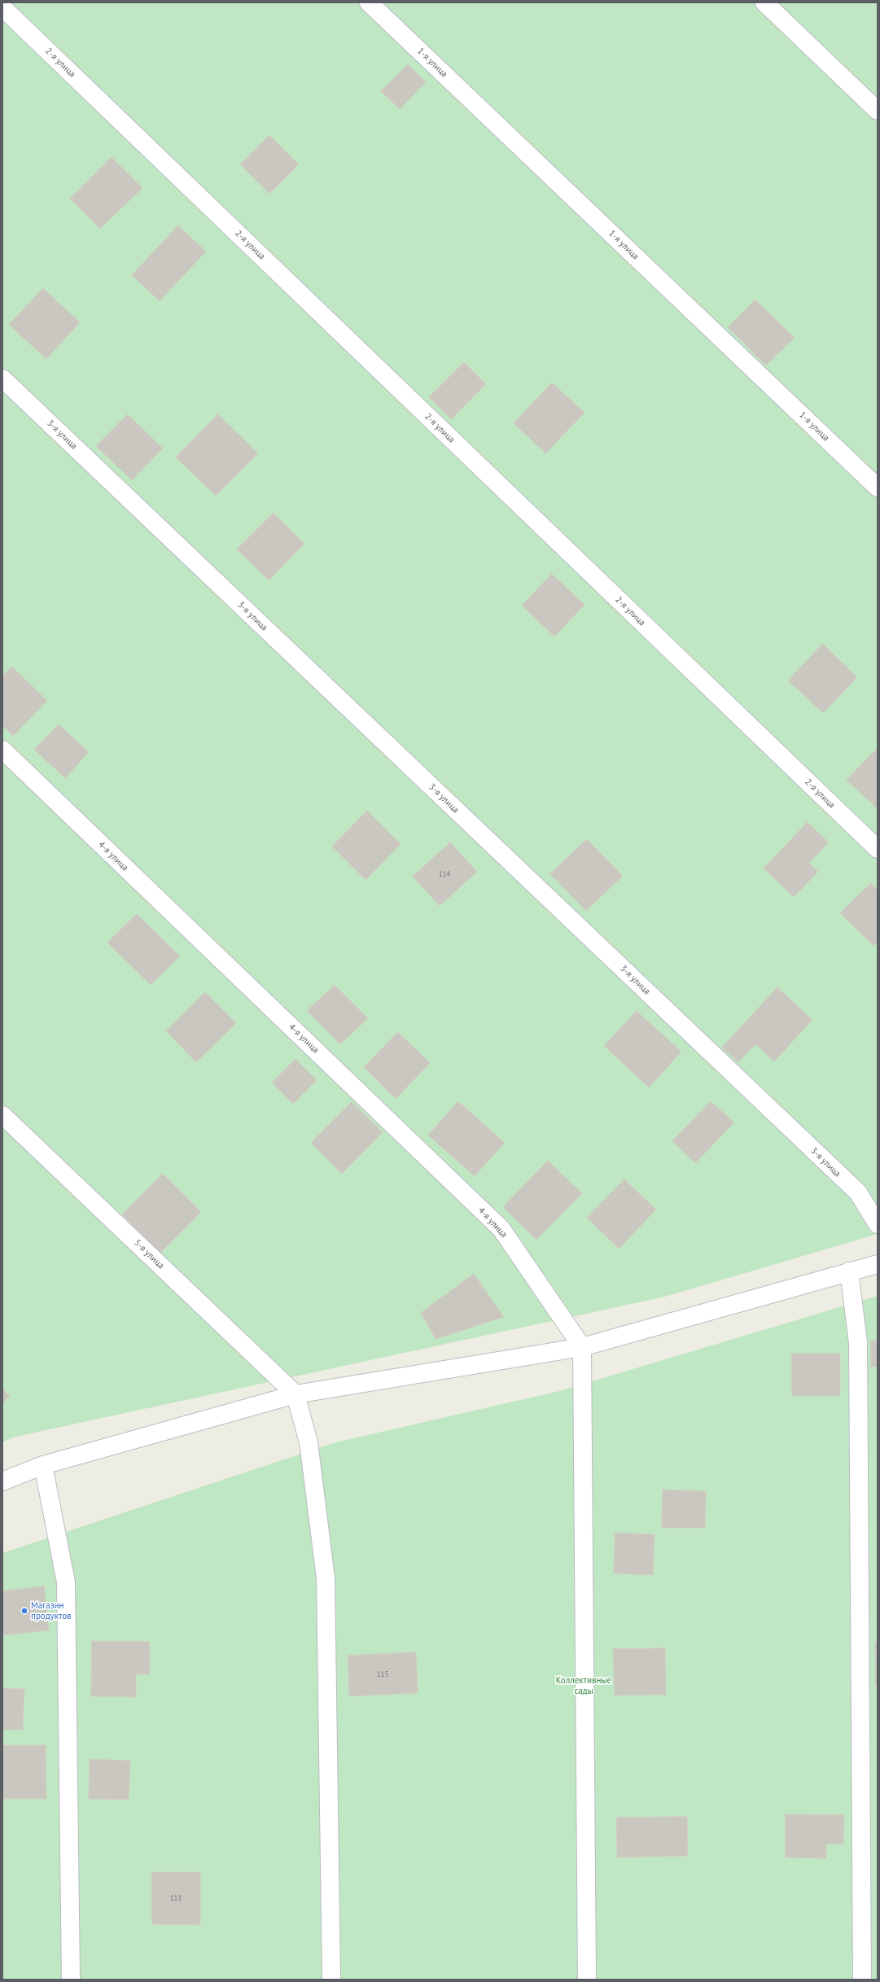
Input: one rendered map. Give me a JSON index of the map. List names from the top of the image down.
{
  "streets": {
    "street": [
      "2-я улица",
      "1-я улица",
      "3-я улица",
      "4-я улица",
      "5-я улица"
    ]
  },
  "parks": ["Коллективные сады"],
  "places": ["Магазин продуктов"],
  "house_numbers": ["114", "115", "111"]
}
